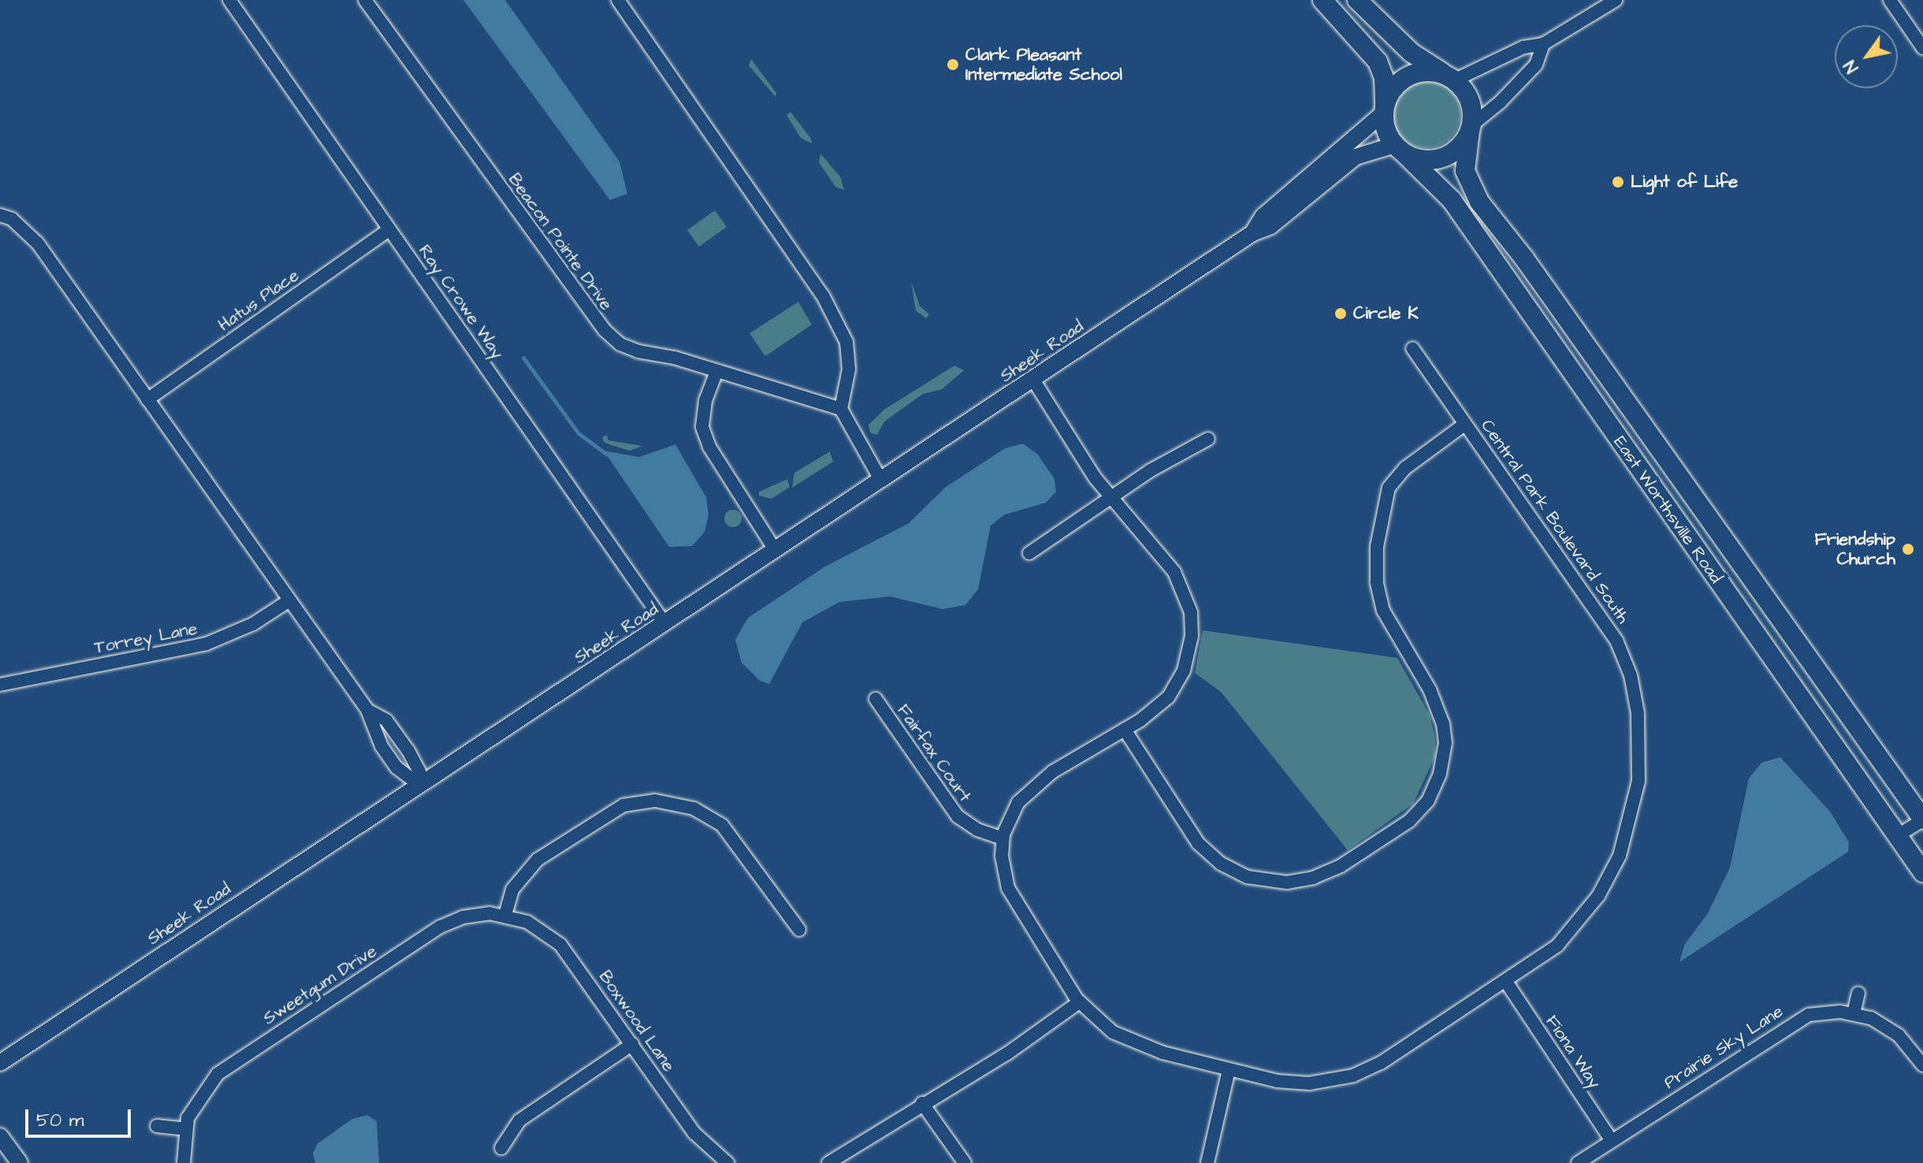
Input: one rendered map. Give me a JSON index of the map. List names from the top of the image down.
{
  "streets": {
    "main road": ["East Worthsville Road"],
    "street": [
      "Beacon Pointe Drive",
      "Hatus Place",
      "Ray Crowe Way",
      "Sheek Road",
      "Central Park Boulevard South",
      "Torrey Lane",
      "Fairfax Court",
      "Sweetgum Drive",
      "Boxwood Lane",
      "Prairie Sky Lane",
      "Fiona Way"
    ]
  },
  "crossings": [
    ["Hatus Place", "Ray Crowe Way"],
    ["Ray Crowe Way", "Sheek Road"],
    ["Sheek Road", "East Worthsville Road"],
    ["Central Park Boulevard South", "Fairfax Court"],
    ["Central Park Boulevard South", "Fiona Way"],
    ["Sweetgum Drive", "Boxwood Lane"],
    ["Prairie Sky Lane", "Fiona Way"]
  ],
  "places": [
    "Clark Pleasant Intermediate School",
    "Light of Life",
    "Circle K",
    "Friendship Church"
  ],
  "scale_bar": "50 m",
  "north": "bottom left"
}
